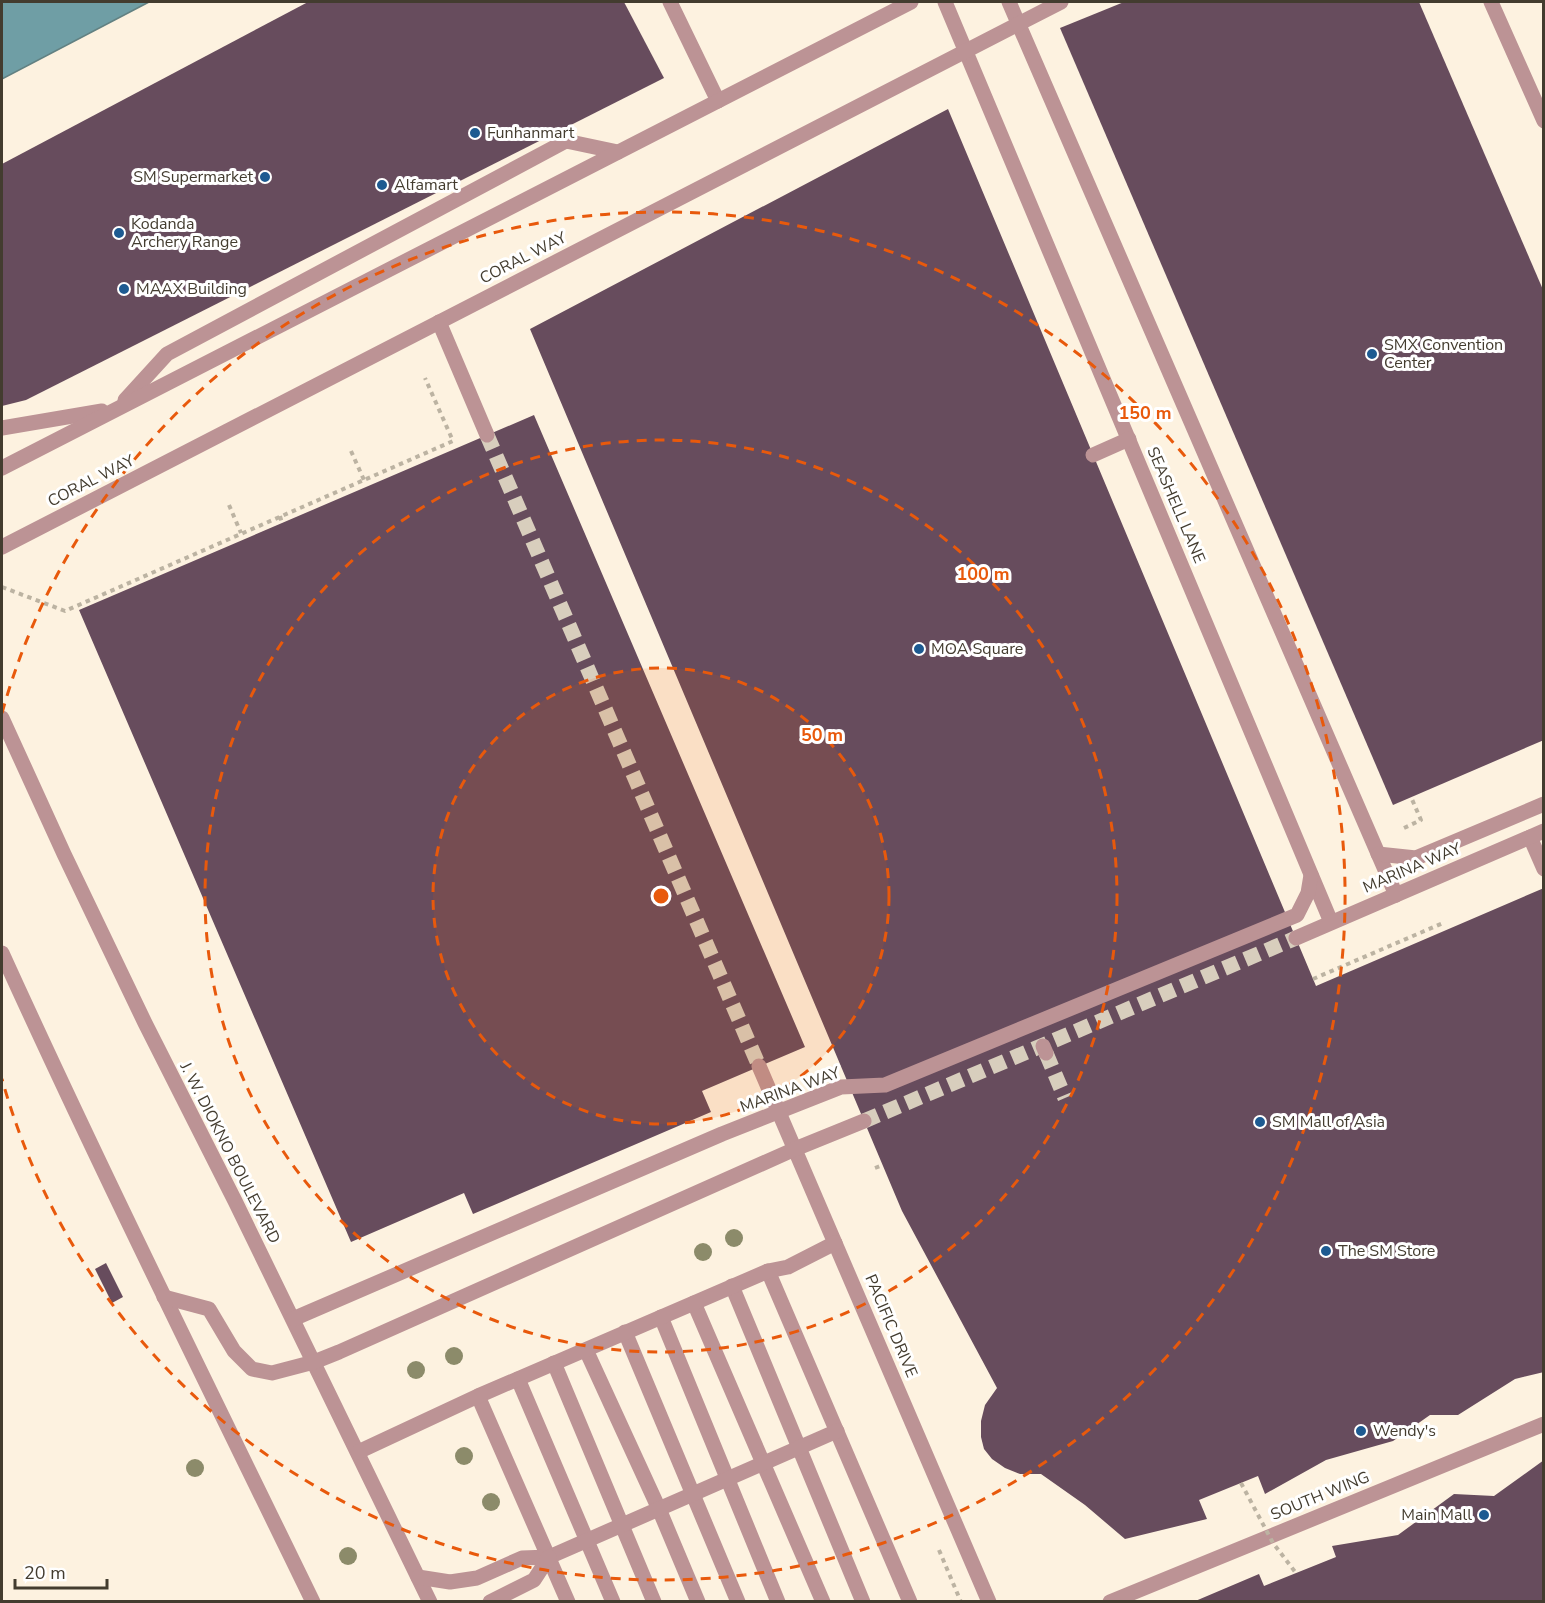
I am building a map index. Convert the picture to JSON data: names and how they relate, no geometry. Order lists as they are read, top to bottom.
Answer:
{
  "streets": {
    "street": [
      "CORAL WAY",
      "SEASHELL LANE",
      "MARINA WAY",
      "J. W. DIOKNO BOULEVARD",
      "PACIFIC DRIVE",
      "SOUTH WING"
    ]
  },
  "crossings": [
    ["CORAL WAY", "SEASHELL LANE"],
    ["SEASHELL LANE", "MARINA WAY"],
    ["MARINA WAY", "J. W. DIOKNO BOULEVARD"],
    ["MARINA WAY", "PACIFIC DRIVE"]
  ],
  "places": [
    "Funhanmart",
    "SM Supermarket",
    "Alfamart",
    "Kodanda Archery Range",
    "MAAX Building",
    "SMX Convention Center",
    "MOA Square",
    "SM Mall of Asia",
    "The SM Store",
    "Wendy's",
    "Main Mall"
  ],
  "scale_bar": "20 m",
  "rings": ["150 m", "100 m", "50 m"]
}
